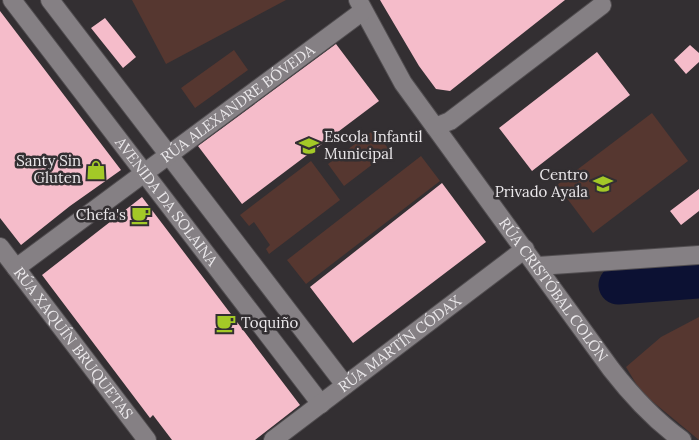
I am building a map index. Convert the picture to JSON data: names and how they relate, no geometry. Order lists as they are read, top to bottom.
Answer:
{
  "streets": {
    "street": [
      "RÚA ALEXANDRE BÓVEDA",
      "AVENIDA DA SOLAINA",
      "RÚA CRISTÓBAL COLÓN",
      "RÚA XAQUÍN BRUQUETAS",
      "RÚA MARTÍN CÓDAX"
    ]
  },
  "crossings": [
    ["RÚA ALEXANDRE BÓVEDA", "AVENIDA DA SOLAINA"],
    ["RÚA ALEXANDRE BÓVEDA", "RÚA CRISTÓBAL COLÓN"],
    ["RÚA ALEXANDRE BÓVEDA", "RÚA XAQUÍN BRUQUETAS"],
    ["AVENIDA DA SOLAINA", "RÚA MARTÍN CÓDAX"],
    ["RÚA CRISTÓBAL COLÓN", "RÚA MARTÍN CÓDAX"]
  ],
  "places": {
    "school or university": ["Escola Infantil Municipal", "Centro Privado Ayala"],
    "shop": ["Santy Sin Gluten"],
    "cafe": ["Chefa's", "Toquiño"]
  }
}
